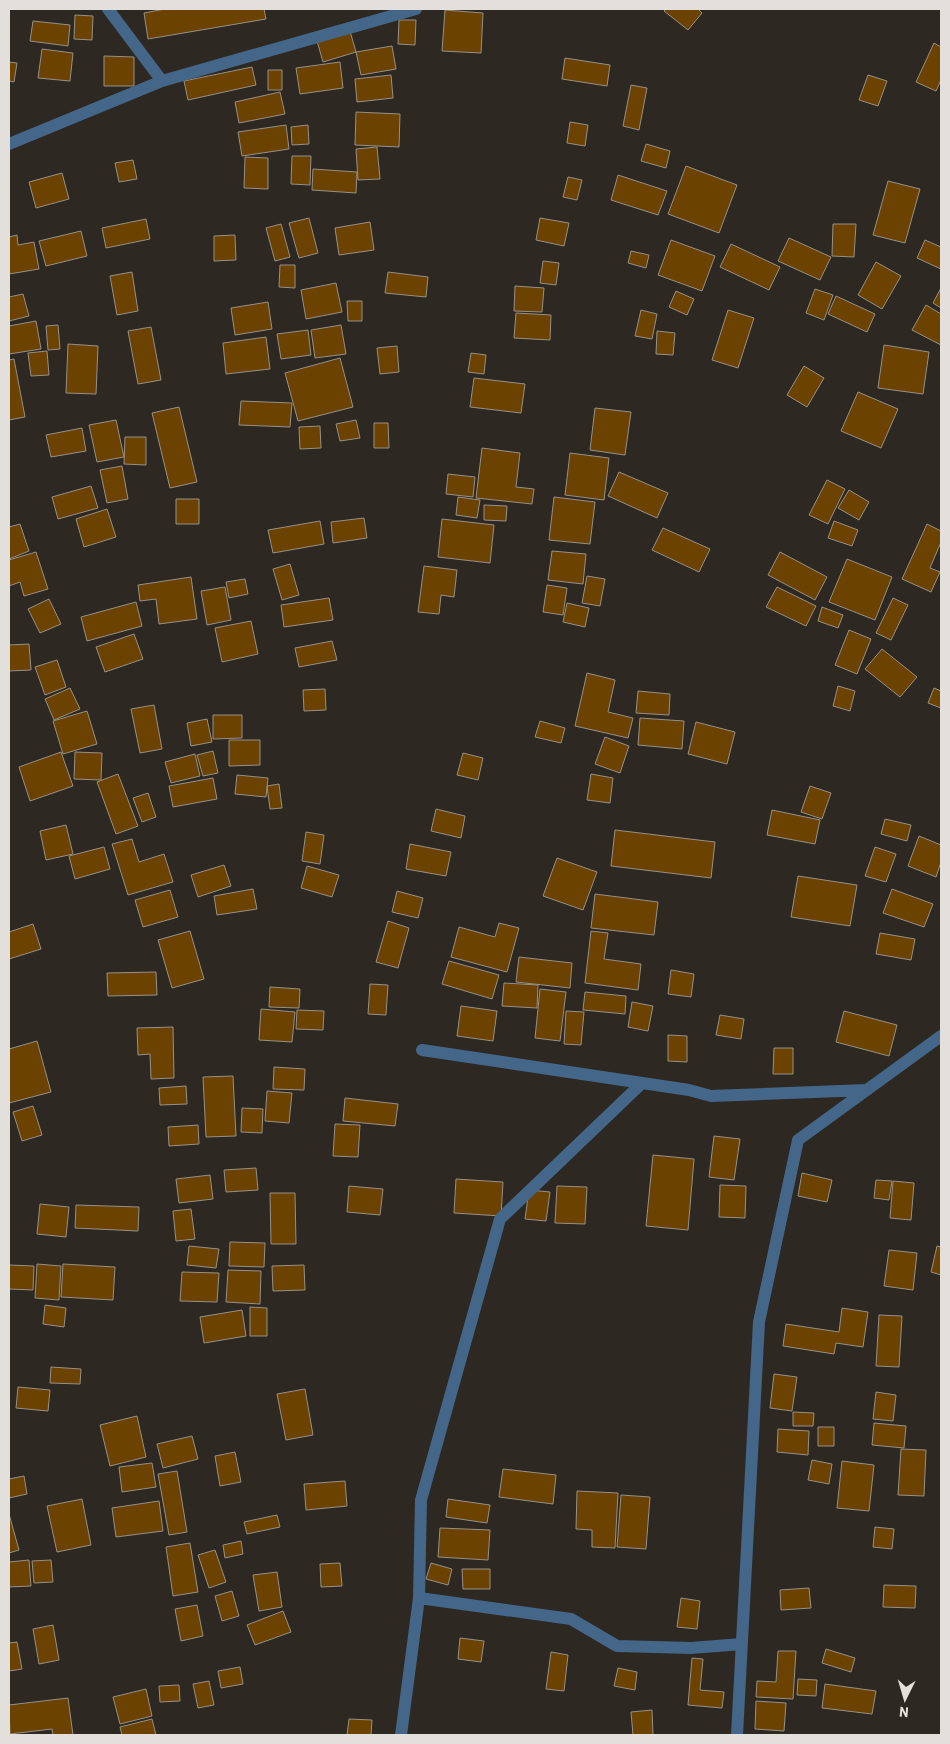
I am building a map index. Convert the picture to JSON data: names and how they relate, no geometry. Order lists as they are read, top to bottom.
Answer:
{
  "north": "bottom"
}
